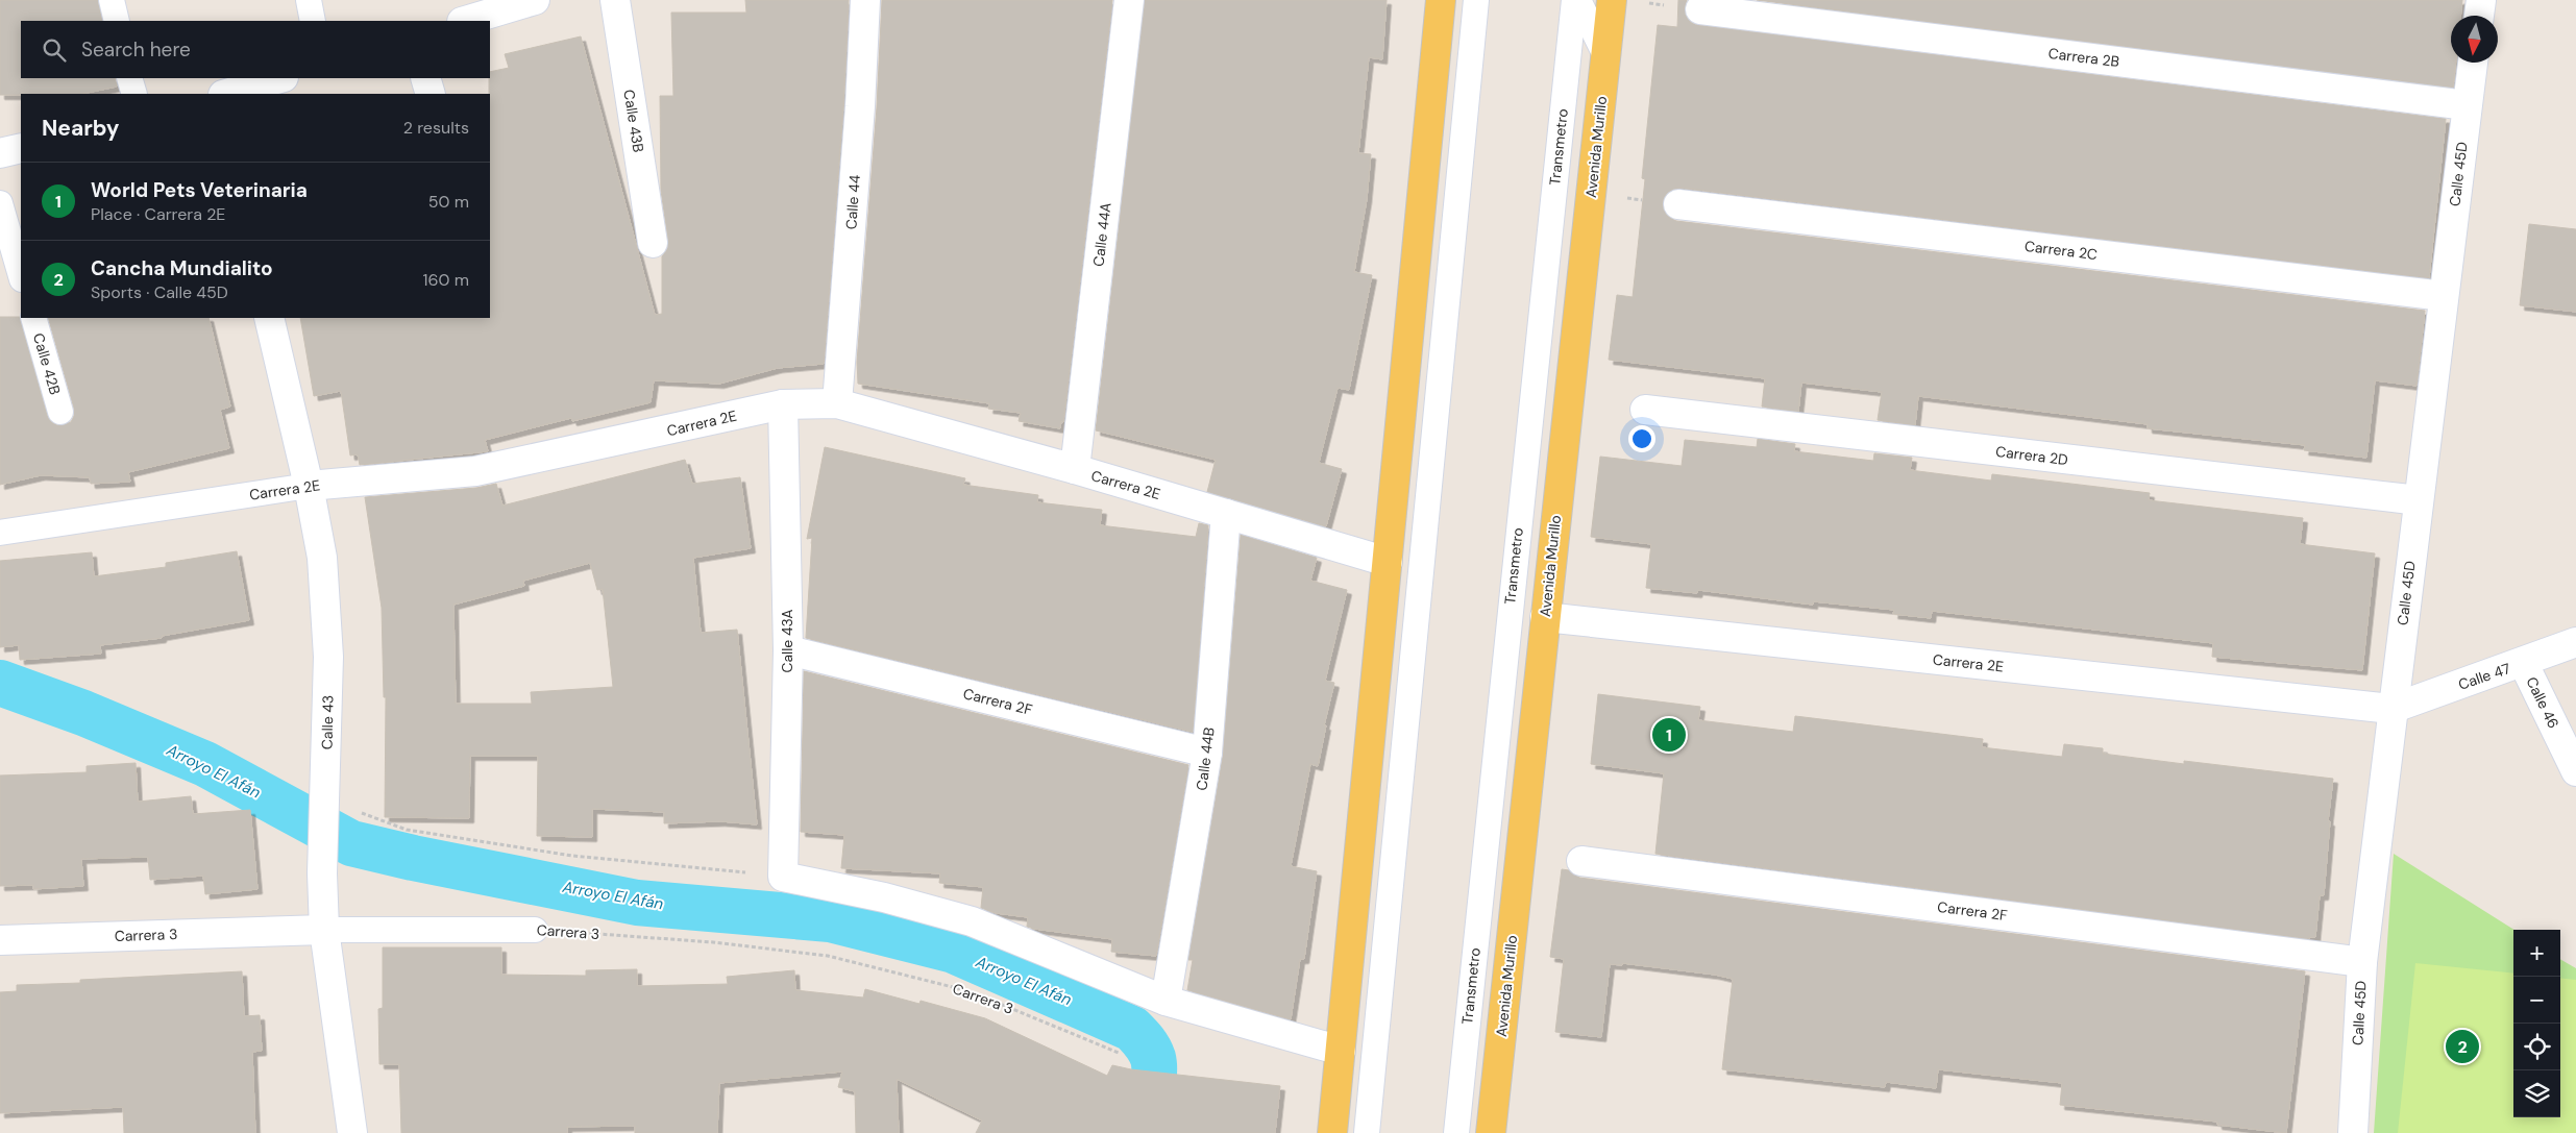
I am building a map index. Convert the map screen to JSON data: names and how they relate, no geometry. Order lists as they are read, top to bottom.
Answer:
{
  "streets": {
    "main road": ["Avenida Murillo"],
    "street": [
      "Carrera 2B",
      "Calle 43B",
      "Calle 45D",
      "Calle 44",
      "Calle 44A",
      "Carrera 2C",
      "Carrera 2E",
      "Carrera 2D",
      "Calle 43A",
      "Calle 47",
      "Carrera 2F",
      "Calle 46",
      "Calle 43",
      "Calle 44B",
      "Carrera 3"
    ],
    "lane": ["Transmetro", "Calle 42B"]
  },
  "crossings": [
    ["Carrera 2B", "Calle 45D"],
    ["Avenida Murillo", "Carrera 2E"],
    ["Calle 45D", "Carrera 2C"],
    ["Calle 45D", "Carrera 2E"],
    ["Calle 45D", "Carrera 2D"],
    ["Calle 45D", "Calle 47"],
    ["Calle 45D", "Carrera 2F"],
    ["Calle 44", "Carrera 2E"],
    ["Calle 44A", "Carrera 2E"],
    ["Carrera 2E", "Calle 43A"],
    ["Carrera 2E", "Calle 47"],
    ["Carrera 2E", "Calle 43"],
    ["Carrera 2E", "Calle 44B"],
    ["Calle 43A", "Carrera 2F"],
    ["Calle 47", "Calle 46"],
    ["Carrera 2F", "Calle 44B"],
    ["Calle 43", "Carrera 3"]
  ],
  "water": ["Arroyo El Afán"],
  "north": "bottom",
  "page": {
    "search": "Search here",
    "heading": ["Nearby", "2 results"],
    "list": [
      {
        "mark": "1",
        "name": "World Pets Veterinaria",
        "note": "Place · Carrera 2E",
        "value": "50 m"
      },
      {
        "mark": "2",
        "name": "Cancha Mundialito",
        "note": "Sports · Calle 45D",
        "value": "160 m"
      }
    ],
    "pins": ["1", "2"],
    "map_buttons": ["+", "−"]
  }
}
